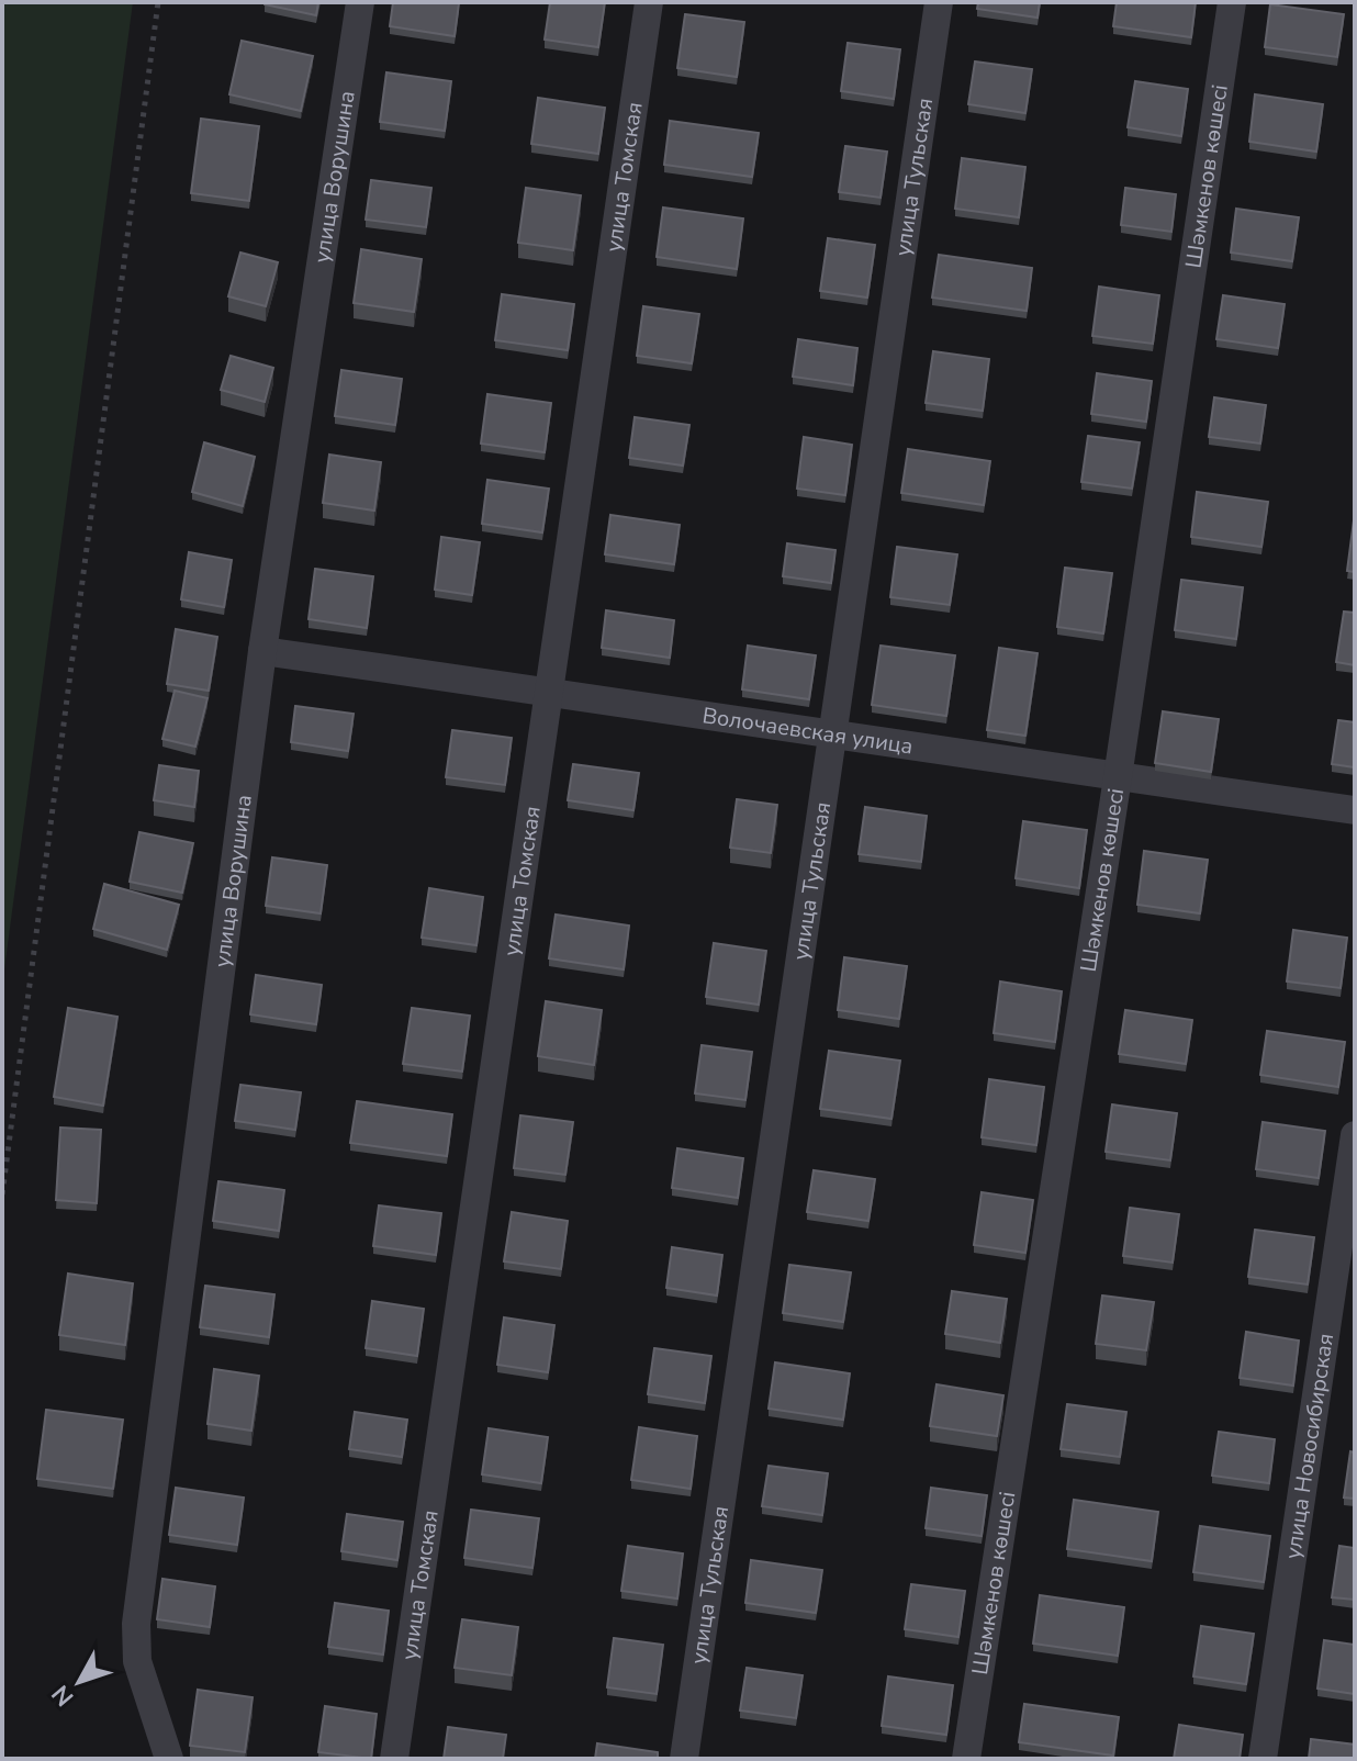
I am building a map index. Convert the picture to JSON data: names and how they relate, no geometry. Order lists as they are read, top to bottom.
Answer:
{
  "streets": {
    "street": [
      "улица Томская",
      "улица Тульская",
      "Шәмкенов көшесі",
      "улица Ворушина",
      "Волочаевская улица",
      "улица Новосибирская"
    ]
  },
  "crossings": [
    ["улица Томская", "Волочаевская улица"],
    ["улица Тульская", "Волочаевская улица"],
    ["Шәмкенов көшесі", "Волочаевская улица"],
    ["улица Ворушина", "Волочаевская улица"]
  ],
  "north": "bottom left"
}
